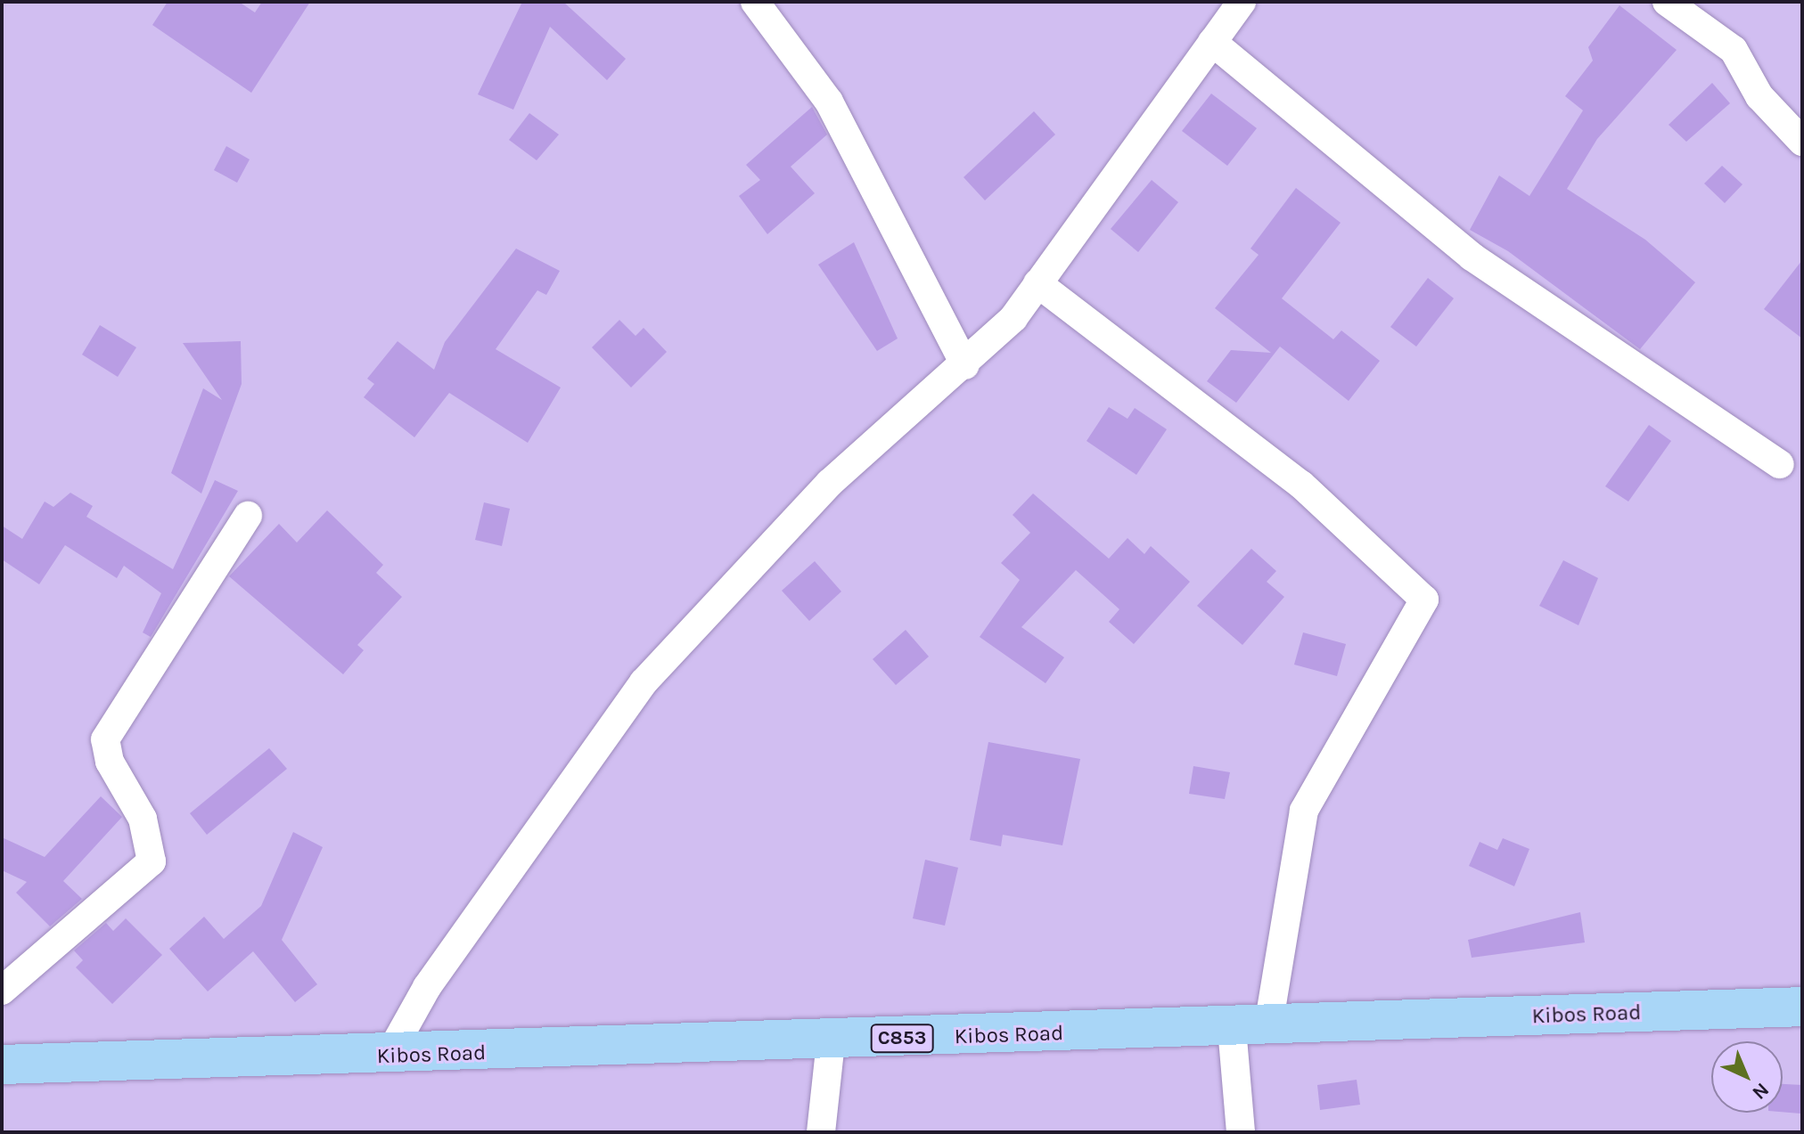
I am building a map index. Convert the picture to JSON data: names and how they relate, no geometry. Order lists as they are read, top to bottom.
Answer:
{
  "streets": {
    "main road": ["Kibos Road", "C853"]
  },
  "north": "bottom right"
}
